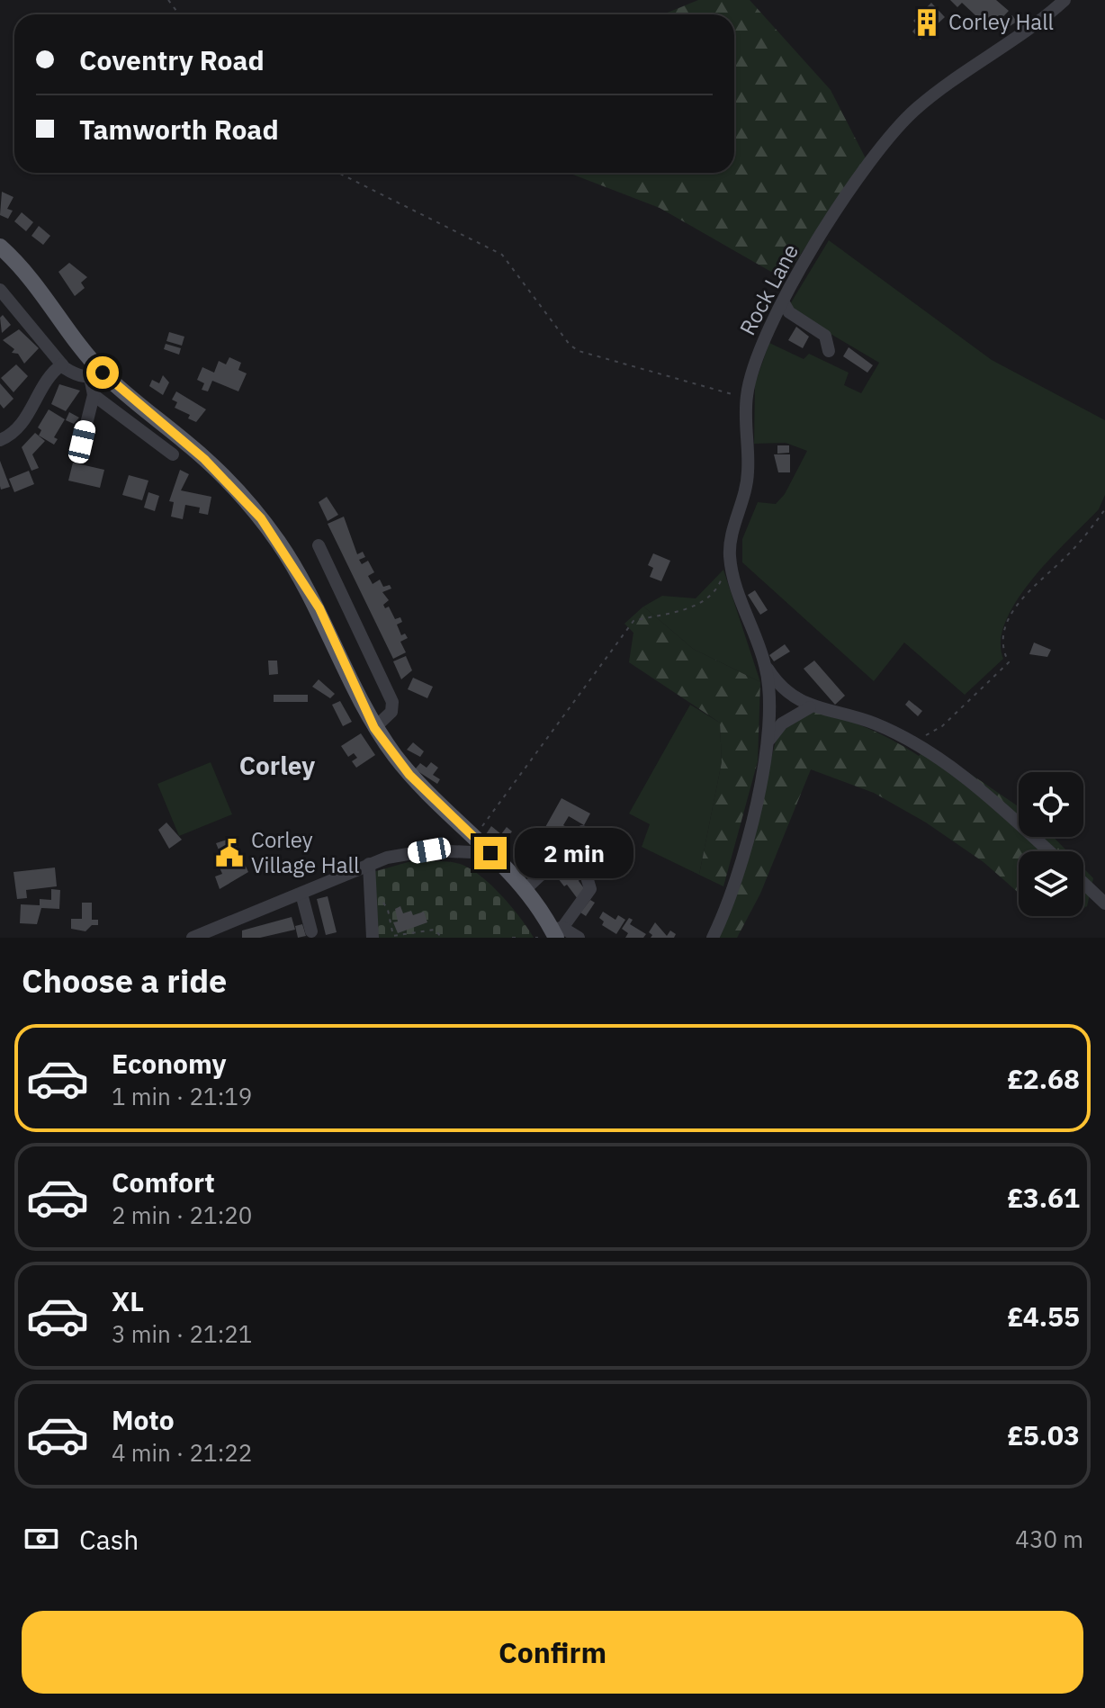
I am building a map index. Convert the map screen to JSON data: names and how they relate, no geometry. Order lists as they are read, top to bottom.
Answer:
{
  "streets": {
    "street": ["Rock Lane"]
  },
  "districts": ["Corley"],
  "places": {
    "building": ["Corley Hall"],
    "public building": ["Corley Village Hall"]
  },
  "page": {
    "banner": ["Coventry Road", "Tamworth Road"],
    "bubble": "2 min",
    "heading": "Choose a ride",
    "list": [
      {
        "name": "Economy",
        "note": "1 min · 21:19",
        "value": "£2.68"
      },
      {
        "name": "Comfort",
        "note": "2 min · 21:20",
        "value": "£3.61"
      },
      {
        "name": "XL",
        "note": "3 min · 21:21",
        "value": "£4.55"
      },
      {
        "name": "Moto",
        "note": "4 min · 21:22",
        "value": "£5.03"
      }
    ],
    "pay": ["Cash", "430 m"],
    "buttons": "Confirm"
  }
}
